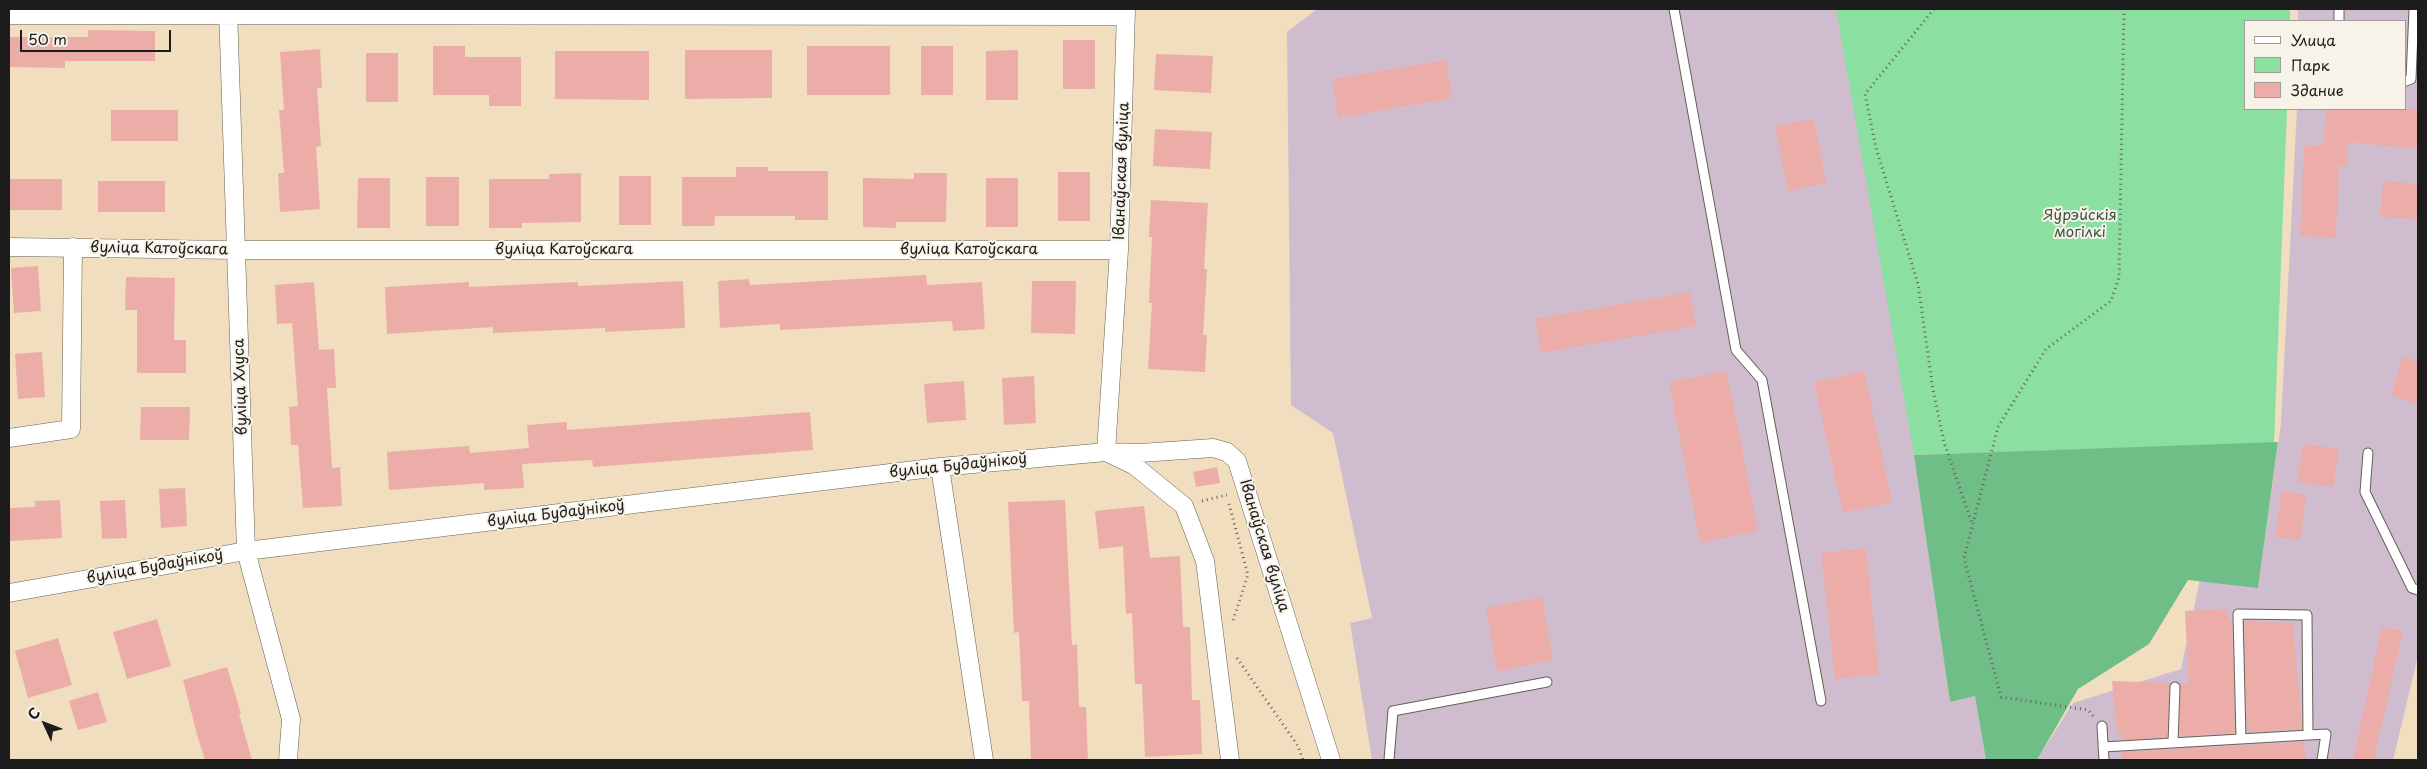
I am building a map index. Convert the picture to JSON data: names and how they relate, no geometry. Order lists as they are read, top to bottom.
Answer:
{
  "streets": {
    "street": [
      "Іванаўская вуліца",
      "вуліца Катоўскага",
      "вуліца Хлуса",
      "вуліца Будаўнікоў"
    ]
  },
  "crossings": [
    ["Іванаўская вуліца", "вуліца Катоўскага"],
    ["Іванаўская вуліца", "вуліца Будаўнікоў"],
    ["вуліца Катоўскага", "вуліца Хлуса"],
    ["вуліца Хлуса", "вуліца Будаўнікоў"]
  ],
  "parks": ["Яўрэйскія могілкі"],
  "legend": ["Улица", "Парк", "Здание"],
  "scale_bar": "50 m",
  "north": "top left"
}
